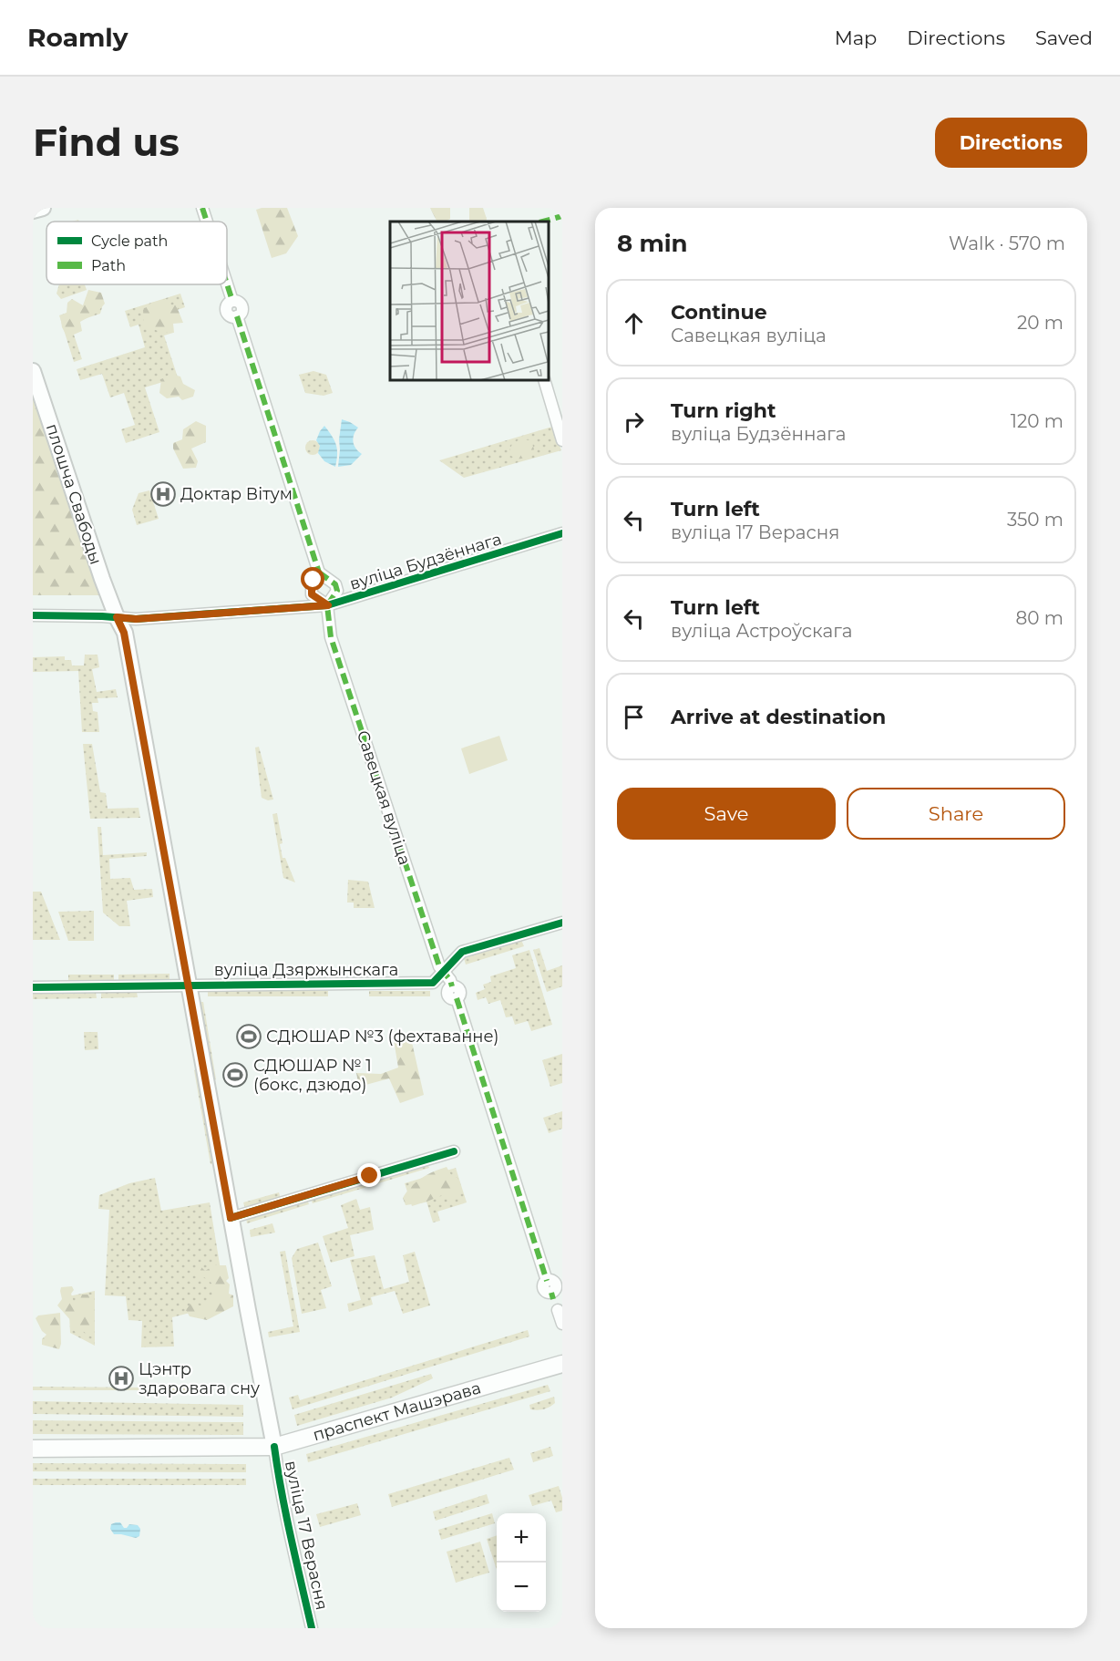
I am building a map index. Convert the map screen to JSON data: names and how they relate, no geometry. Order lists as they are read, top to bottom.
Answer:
{
  "streets": {
    "main road": ["плошча Свабоды", "праспект Машэрава", "вуліца 17 Верасня"],
    "street": ["вуліца Будзённага", "Савецкая вуліца", "вуліца Дзяржынскага"]
  },
  "crossings": [
    ["плошча Свабоды", "вуліца Будзённага"],
    ["плошча Свабоды", "вуліца 17 Верасня"],
    ["вуліца Будзённага", "Савецкая вуліца"],
    ["вуліца Будзённага", "вуліца 17 Верасня"],
    ["Савецкая вуліца", "вуліца Дзяржынскага"],
    ["вуліца Дзяржынскага", "вуліца 17 Верасня"],
    ["праспект Машэрава", "вуліца 17 Верасня"]
  ],
  "places": {
    "hospital": ["Доктар Вітум", "Цэнтр здаровага сну"],
    "sports": ["СДЮШАР №3 (фехтаванне)", "СДЮШАР № 1 (бокс, дзюдо)"]
  },
  "legend": ["Cycle path", "Path"],
  "page": {
    "header": "Roamly",
    "nav": ["Map", "Directions", "Saved"],
    "buttons": [
      "Directions",
      ["Save", "Share"]
    ],
    "title": "Find us",
    "heading": ["8 min", "Walk · 570 m"],
    "list": [
      ["Continue", "Савецкая вуліца", "20 m"],
      ["Turn right", "вуліца Будзённага", "120 m"],
      ["Turn left", "вуліца 17 Верасня", "350 m"],
      ["Turn left", "вуліца Астроўскага", "80 m"],
      "Arrive at destination"
    ],
    "map_buttons": ["+", "−"]
  }
}
